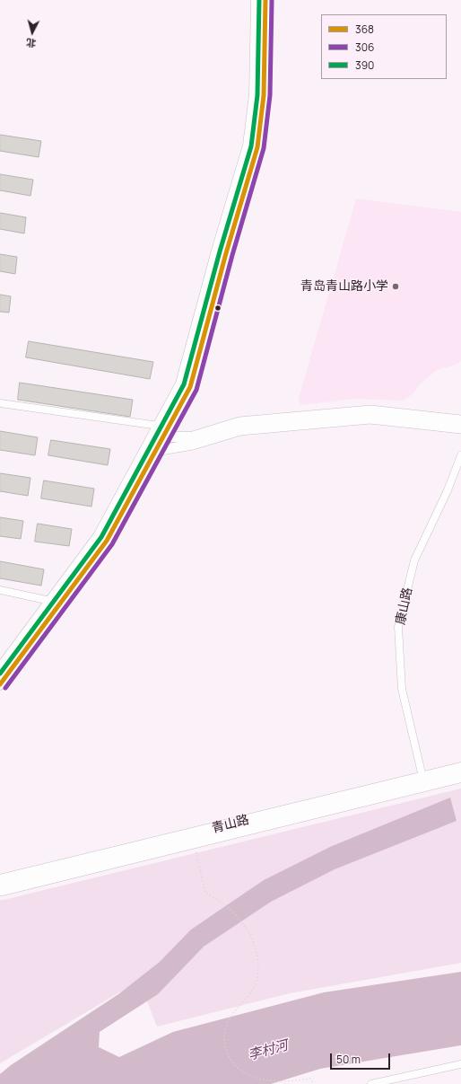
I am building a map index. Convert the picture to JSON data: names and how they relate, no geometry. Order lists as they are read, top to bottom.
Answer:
{
  "streets": {
    "main road": ["青山路"],
    "street": ["康山路"]
  },
  "crossings": [
    ["康山路", "青山路"]
  ],
  "water": ["李村河"],
  "places": ["青岛青山路小学"],
  "lines": ["transit line 368", "transit line 306", "transit line 390"],
  "legend": ["368", "306", "390"],
  "scale_bar": "50 m",
  "north": "bottom"
}
